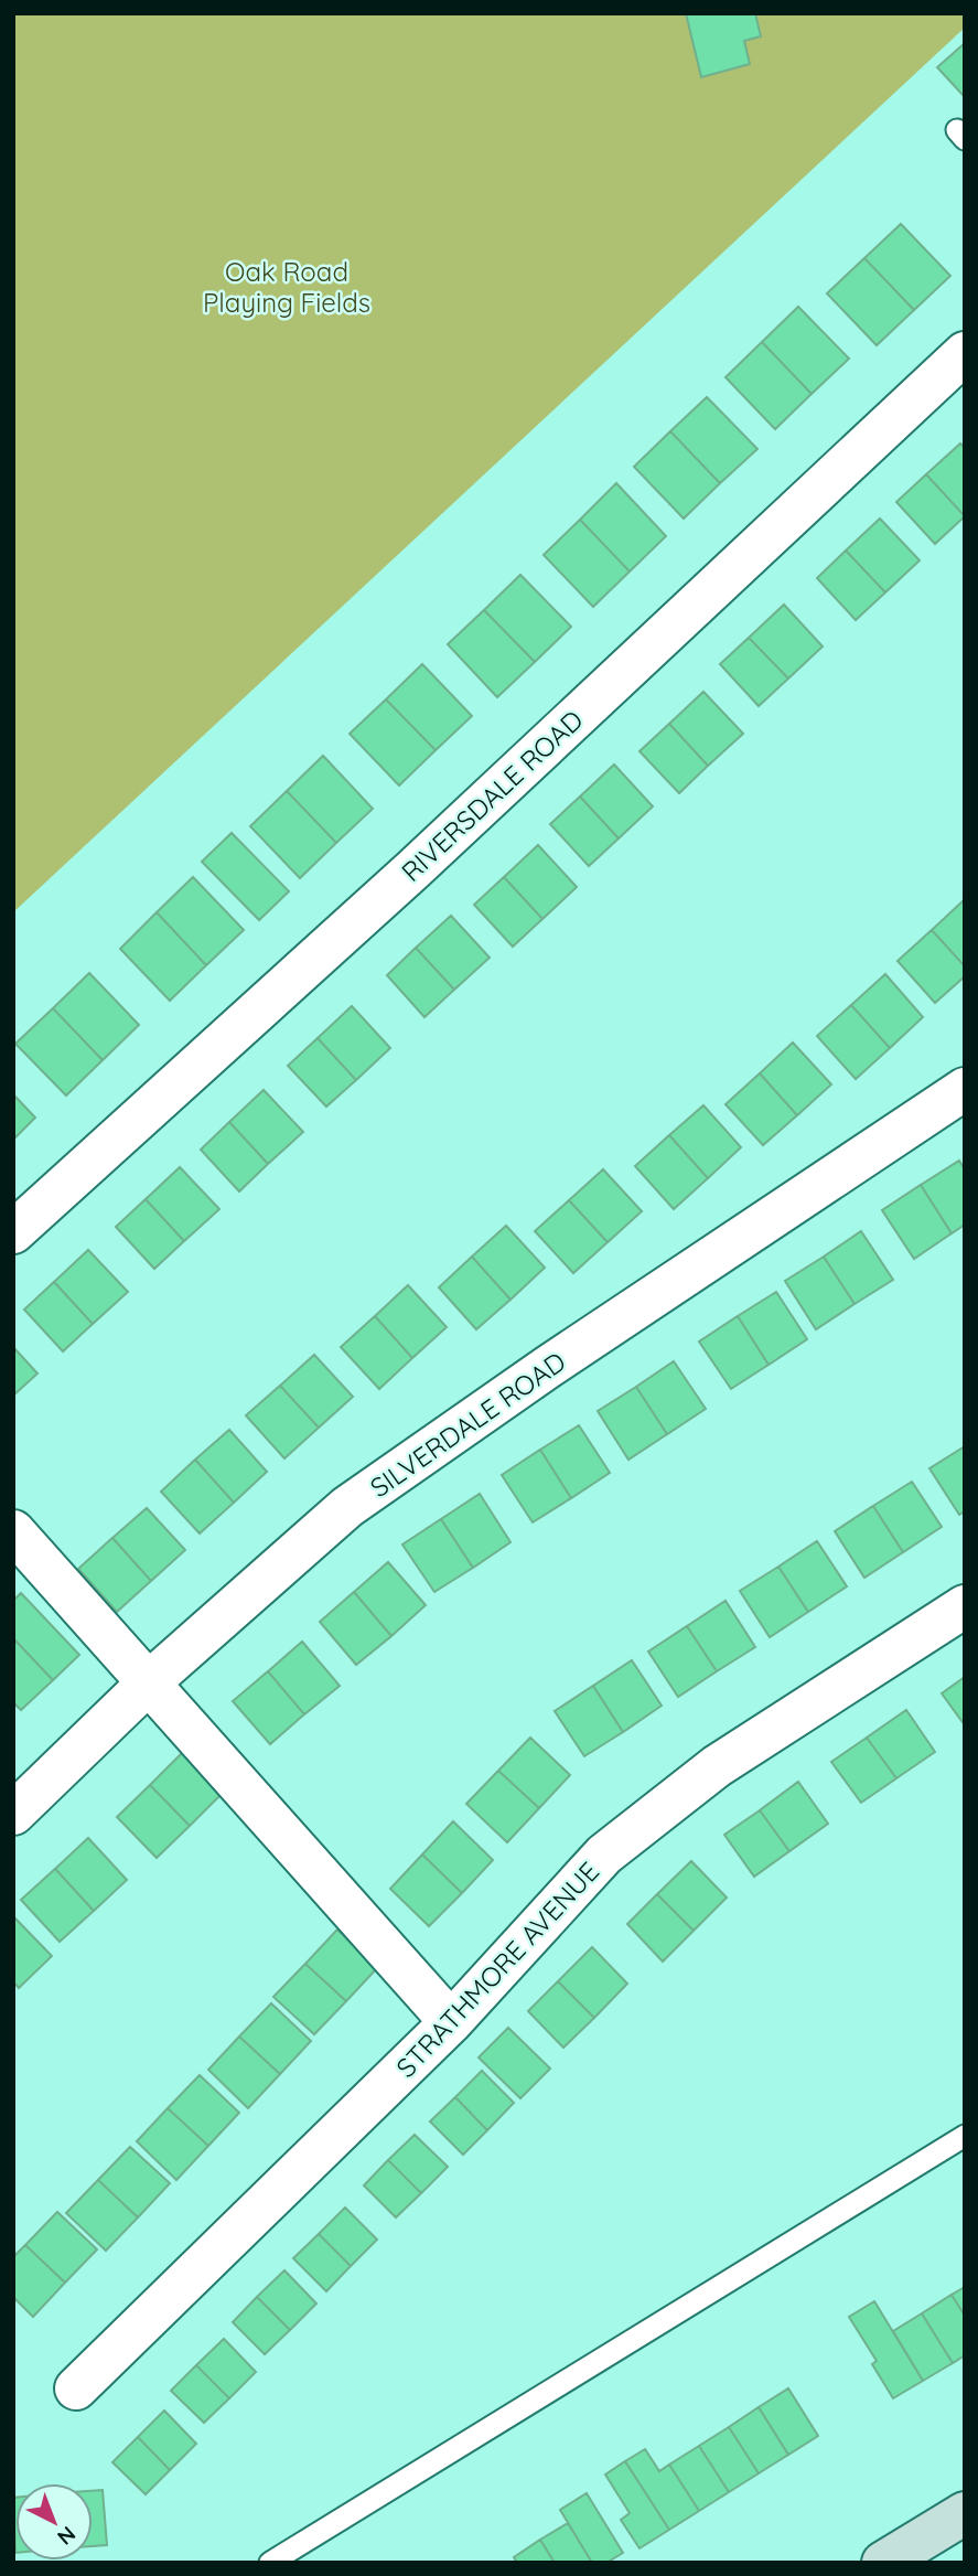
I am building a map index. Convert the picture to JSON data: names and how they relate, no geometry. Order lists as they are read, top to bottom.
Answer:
{
  "streets": {
    "street": ["RIVERSDALE ROAD", "SILVERDALE ROAD", "STRATHMORE AVENUE"]
  },
  "parks": ["Oak Road Playing Fields"],
  "north": "bottom right"
}
